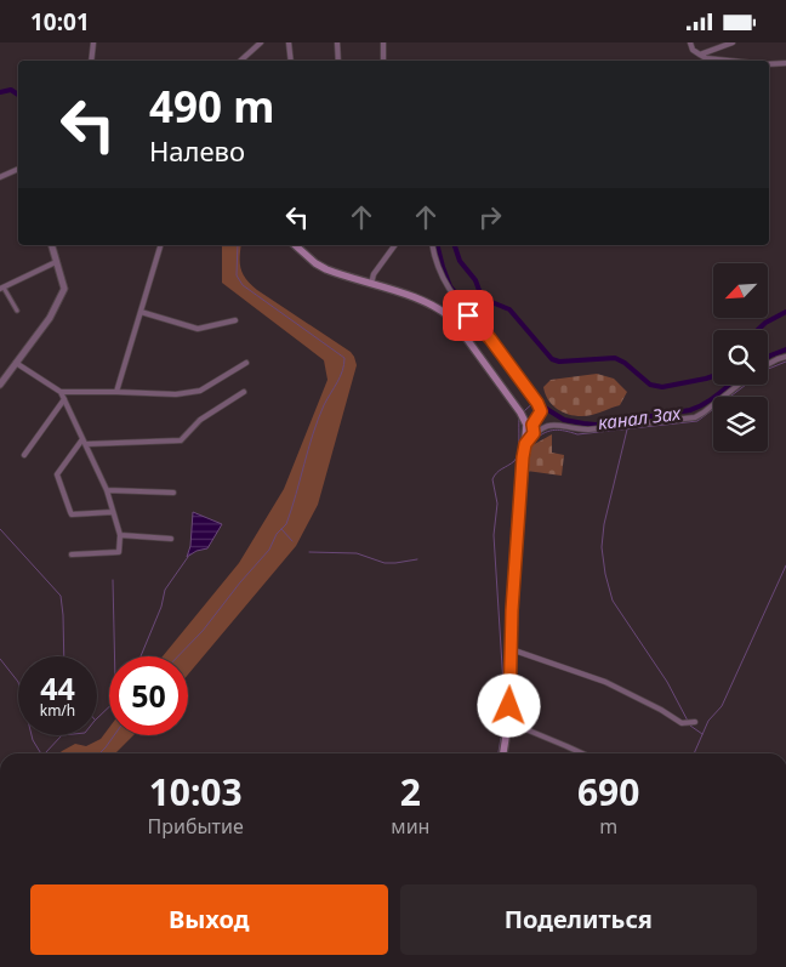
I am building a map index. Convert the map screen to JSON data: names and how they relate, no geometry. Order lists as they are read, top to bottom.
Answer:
{
  "water": ["канал Зах"],
  "north": "bottom left",
  "page": {
    "status": "10:01",
    "turn": ["490 m", "Налево"],
    "speed": "44 km/h",
    "limit": "50",
    "eta": [
      "10:03",
      "Прибытие",
      "2",
      "мин",
      "690",
      "m"
    ],
    "buttons": ["Выход", "Поделиться"]
  }
}
